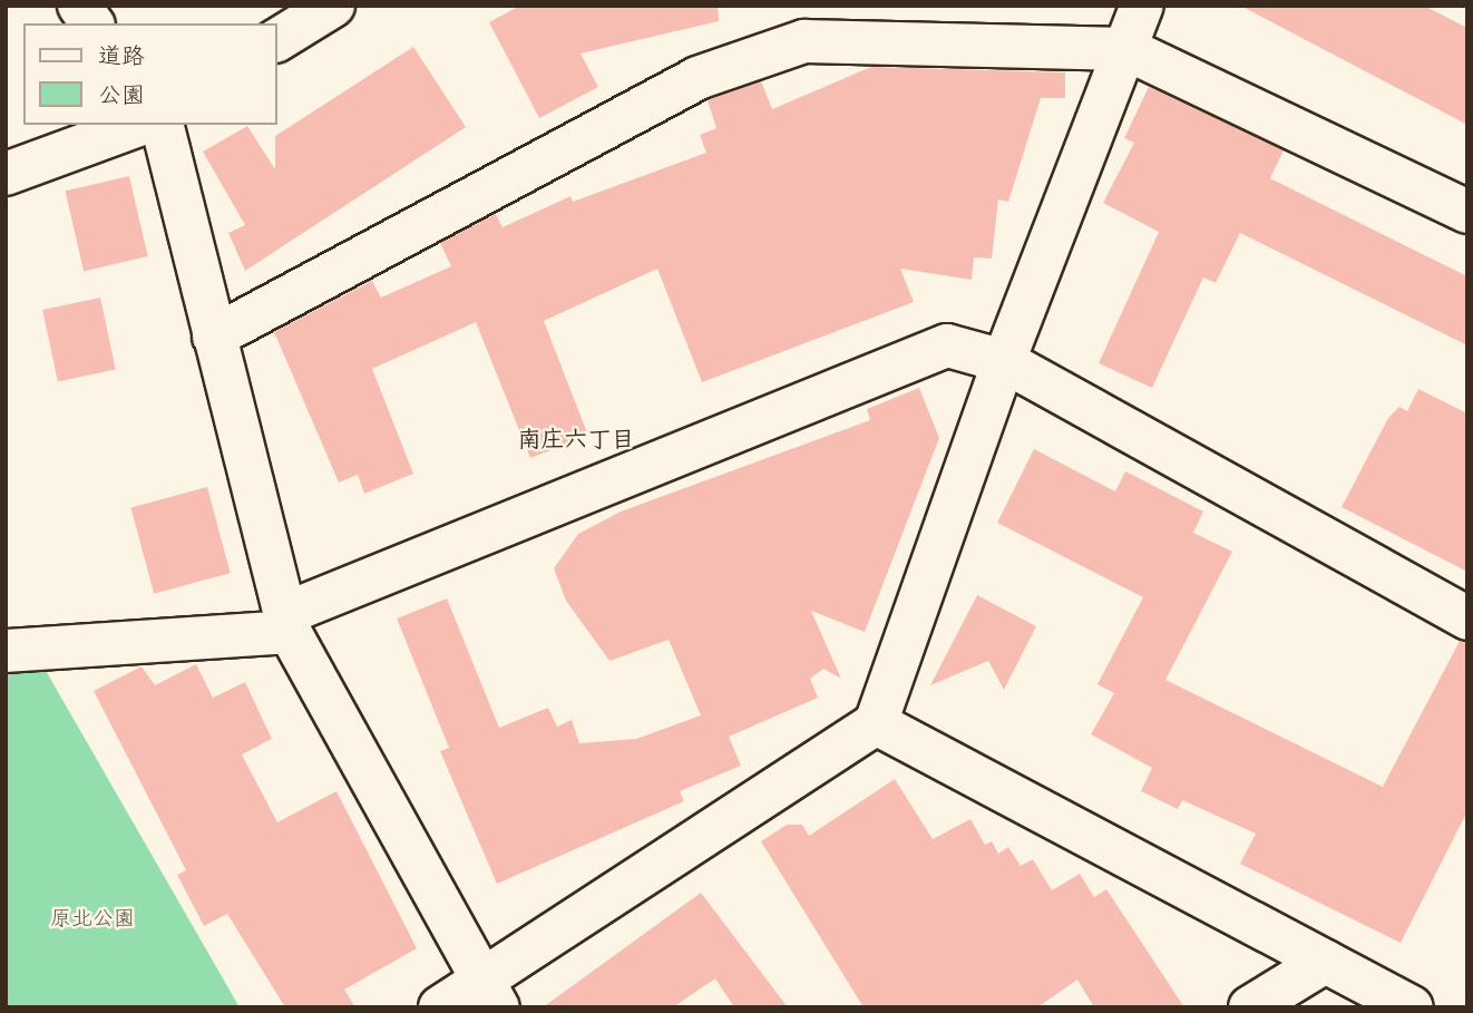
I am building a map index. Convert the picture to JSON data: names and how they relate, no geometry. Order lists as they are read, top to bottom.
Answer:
{
  "districts": ["南庄六丁目"],
  "parks": ["原北公園"],
  "legend": ["道路", "公園"]
}
